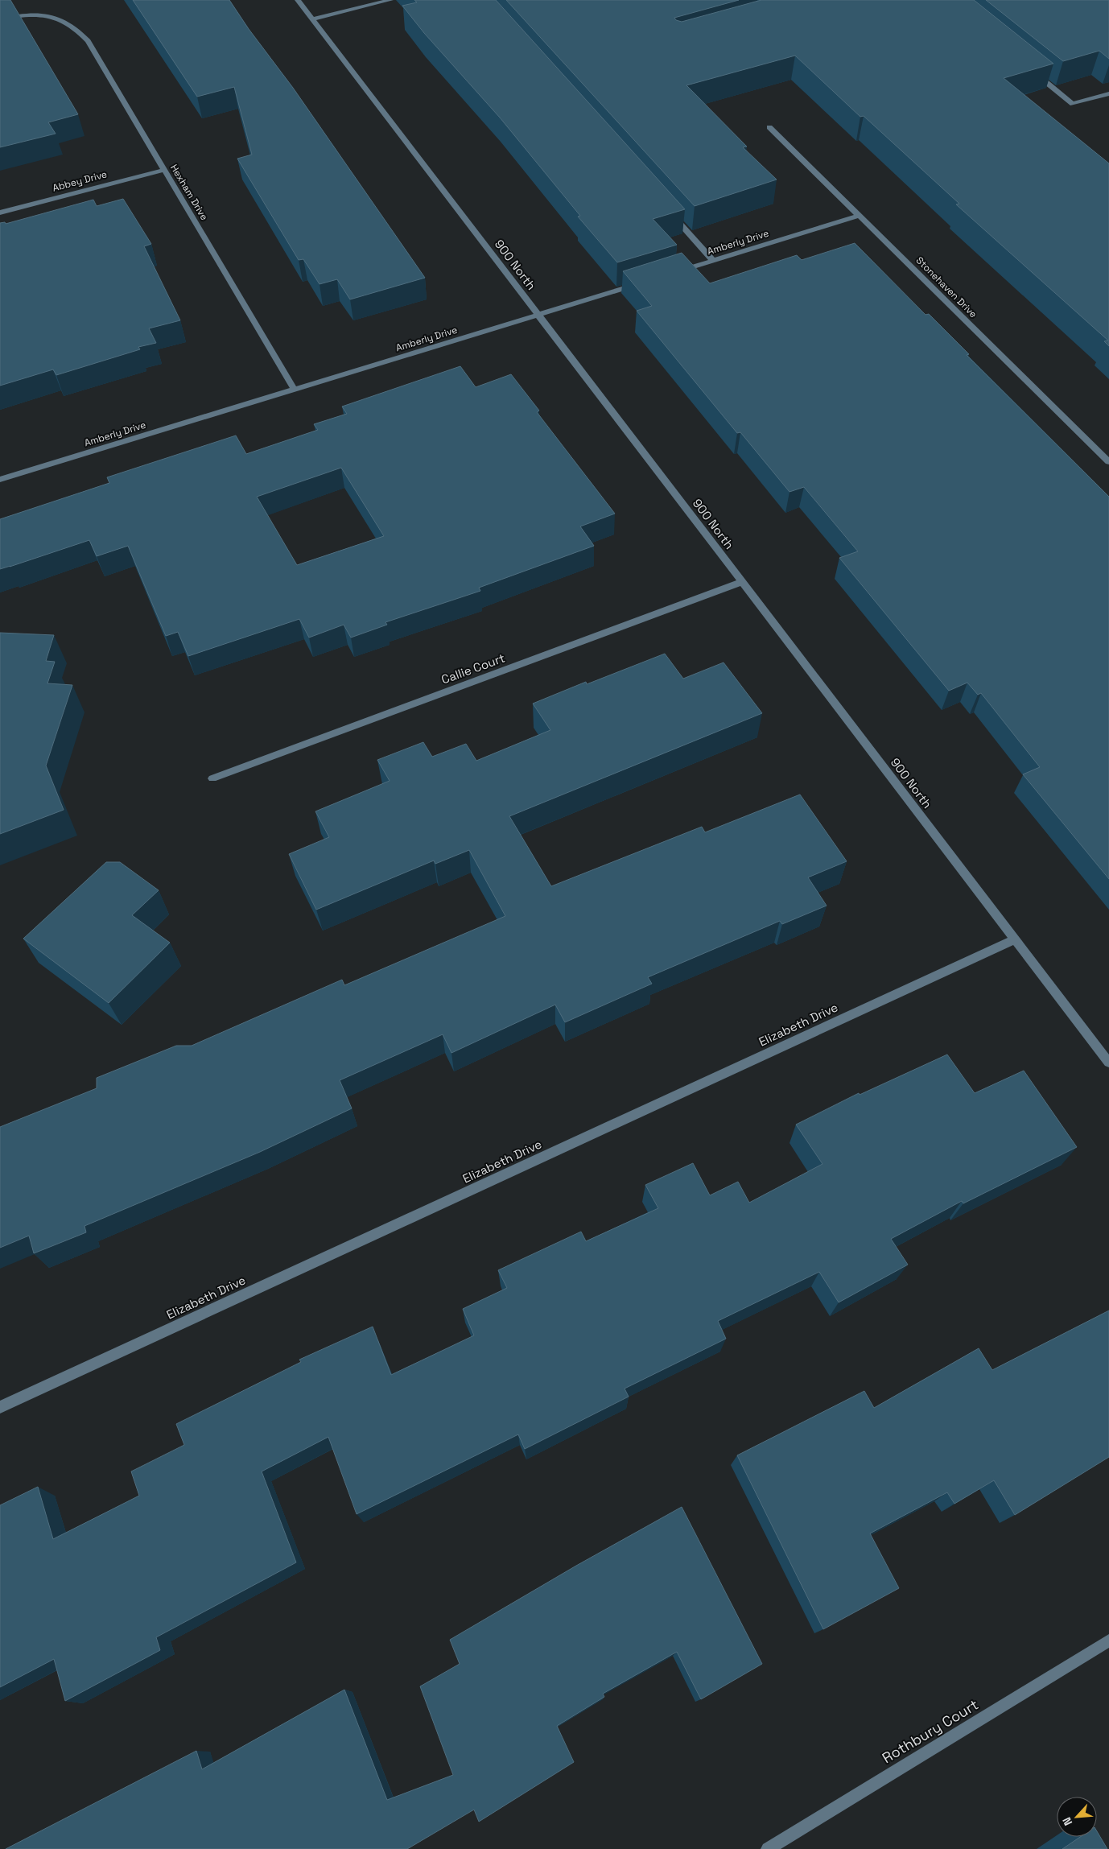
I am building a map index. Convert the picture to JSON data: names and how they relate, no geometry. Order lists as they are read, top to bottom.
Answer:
{
  "streets": {
    "street": [
      "Abbey Drive",
      "Hexham Drive",
      "Amberly Drive",
      "900 North",
      "Stonehaven Drive",
      "Callie Court",
      "Elizabeth Drive",
      "Rothbury Court"
    ]
  },
  "crossings": [
    ["Abbey Drive", "Hexham Drive"],
    ["Hexham Drive", "Amberly Drive"],
    ["Amberly Drive", "900 North"],
    ["Amberly Drive", "Stonehaven Drive"],
    ["900 North", "Callie Court"],
    ["900 North", "Elizabeth Drive"]
  ],
  "north": "bottom left"
}
